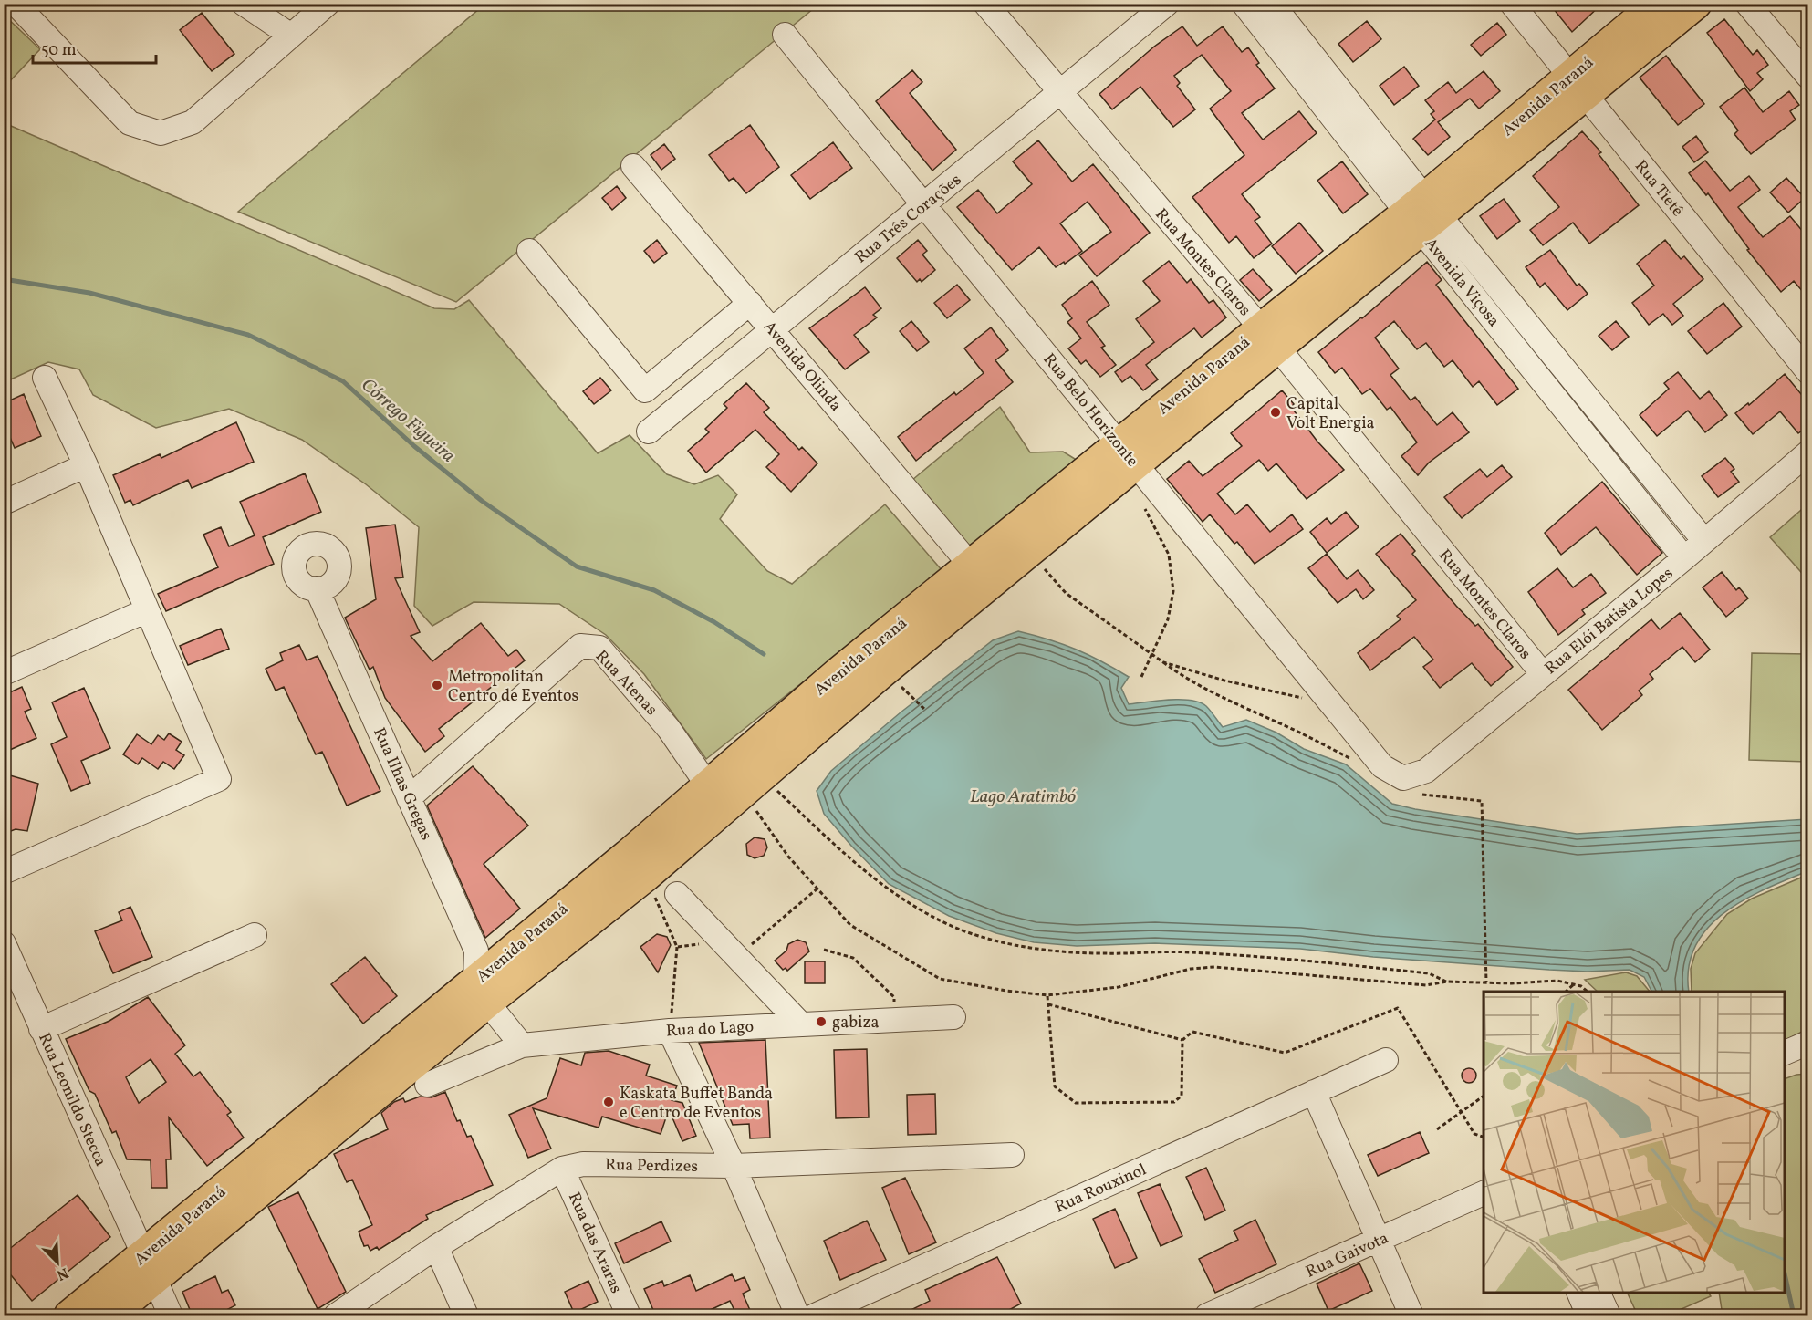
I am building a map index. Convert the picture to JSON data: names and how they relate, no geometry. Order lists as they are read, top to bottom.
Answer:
{
  "streets": {
    "main road": ["Avenida Paraná"],
    "street": [
      "Rua Tietê",
      "Rua Três Corações",
      "Rua Montes Claros",
      "Avenida Viçosa",
      "Avenida Olinda",
      "Rua Belo Horizonte",
      "Rua Elói Batista Lopes",
      "Rua Atenas",
      "Rua Ilhas Gregas",
      "Rua do Lago",
      "Rua Leonildo Stecca",
      "Rua Perdizes",
      "Rua Rouxinol",
      "Rua das Araras",
      "Rua Gaivota"
    ]
  },
  "crossings": [
    ["Avenida Paraná", "Rua Tietê"],
    ["Avenida Paraná", "Rua Montes Claros"],
    ["Avenida Paraná", "Avenida Viçosa"],
    ["Avenida Paraná", "Avenida Olinda"],
    ["Avenida Paraná", "Rua Belo Horizonte"],
    ["Avenida Paraná", "Rua Atenas"],
    ["Avenida Paraná", "Rua Ilhas Gregas"],
    ["Avenida Paraná", "Rua Leonildo Stecca"],
    ["Rua Três Corações", "Rua Montes Claros"],
    ["Rua Três Corações", "Avenida Olinda"],
    ["Rua Três Corações", "Rua Belo Horizonte"],
    ["Rua Montes Claros", "Rua Elói Batista Lopes"],
    ["Avenida Viçosa", "Rua Elói Batista Lopes"],
    ["Rua Belo Horizonte", "Rua Elói Batista Lopes"],
    ["Rua Atenas", "Rua Ilhas Gregas"],
    ["Rua Perdizes", "Rua das Araras"]
  ],
  "water": ["Córrego Figueira", "Lago Aratimbó"],
  "places": [
    "Capital Volt Energia",
    "Metropolitan Centro de Eventos",
    "gabiza",
    "Kaskata Buffet Banda e Centro de Eventos"
  ],
  "scale_bar": "50 m",
  "north": "bottom right"
}
